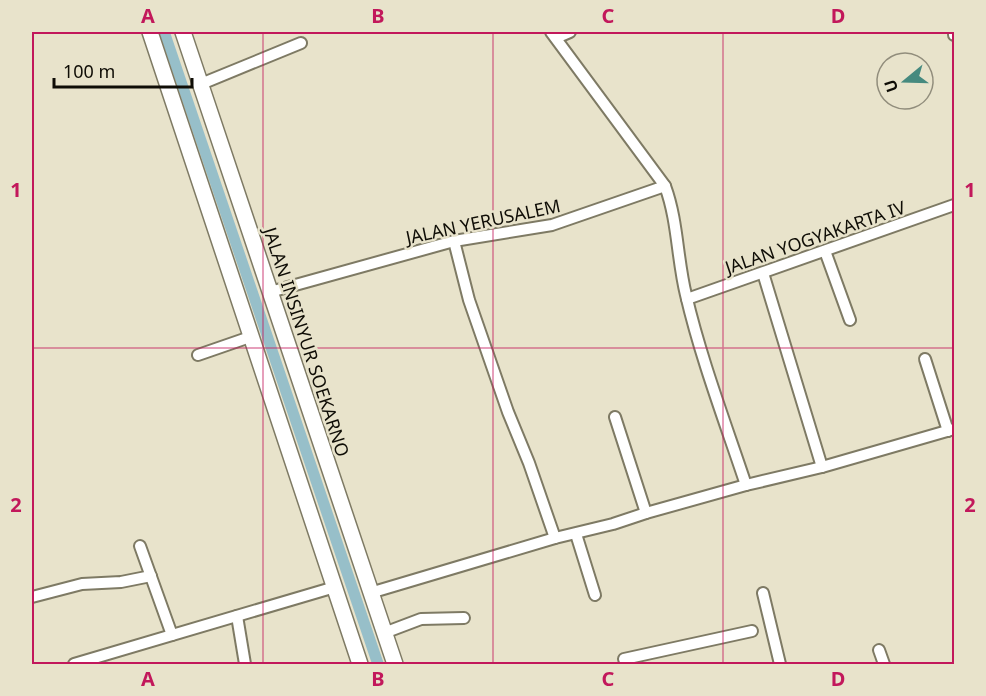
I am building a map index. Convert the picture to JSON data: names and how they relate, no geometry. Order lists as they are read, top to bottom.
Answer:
{
  "streets": {
    "street": ["JALAN YERUSALEM", "JALAN YOGYAKARTA IV", "JALAN INSINYUR SOEKARNO"]
  },
  "crossings": [
    ["JALAN YERUSALEM", "JALAN INSINYUR SOEKARNO"]
  ],
  "scale_bar": "100 m",
  "north": "left",
  "grid": {
    "columns": [
      "A",
      "B",
      "C",
      "D"
    ],
    "rows": ["1", "2"]
  }
}
